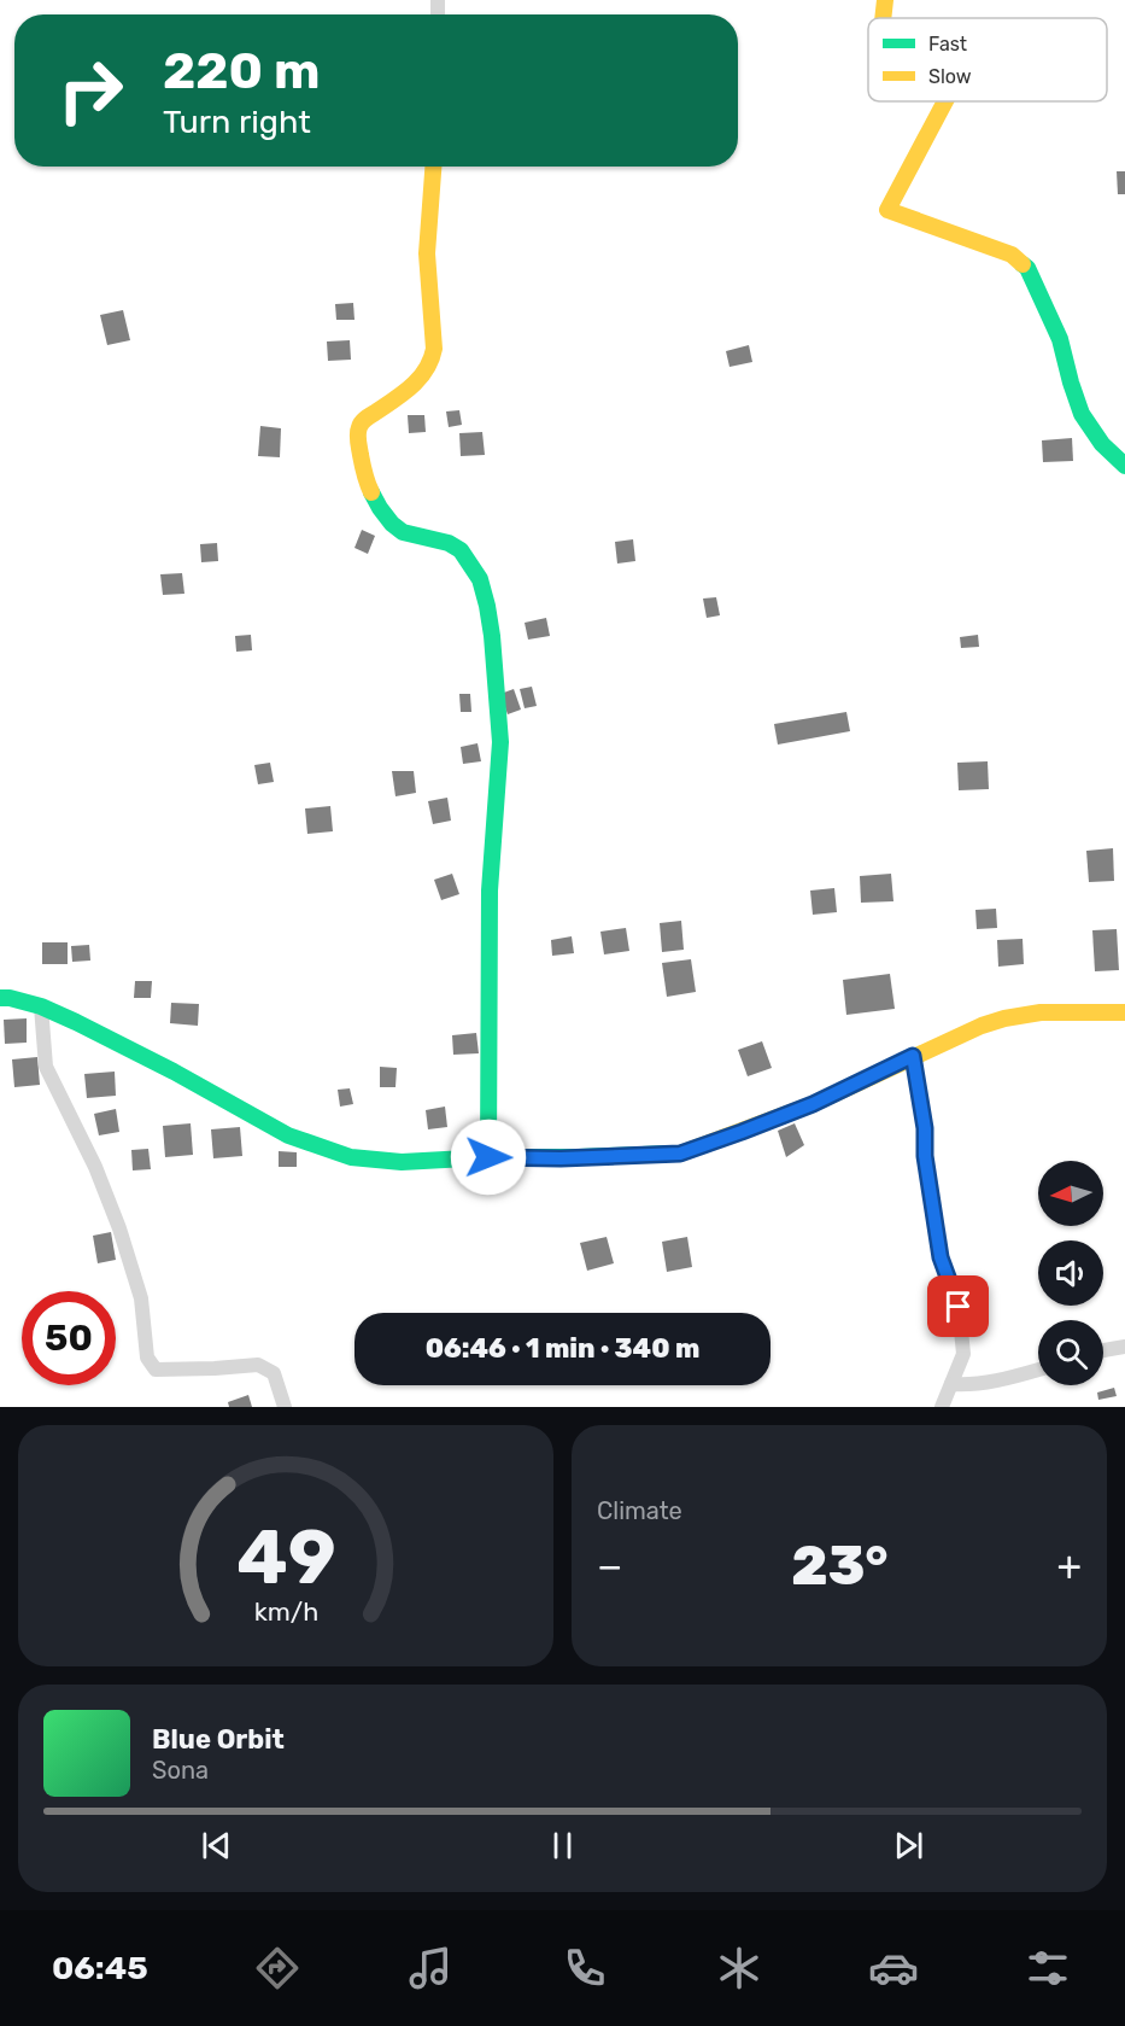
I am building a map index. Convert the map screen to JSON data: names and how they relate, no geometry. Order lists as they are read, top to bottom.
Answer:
{
  "legend": ["Fast", "Slow"],
  "north": "left",
  "page": {
    "turn": ["220 m", "Turn right"],
    "limit": "50",
    "trip": "06:46 · 1 min · 340 m",
    "tile": "Climate",
    "heat": ["−", "23°", "+"],
    "song": ["Blue Orbit", "Sona"],
    "tabs": "06:45",
    "gauge": ["49", "km/h"]
  }
}
